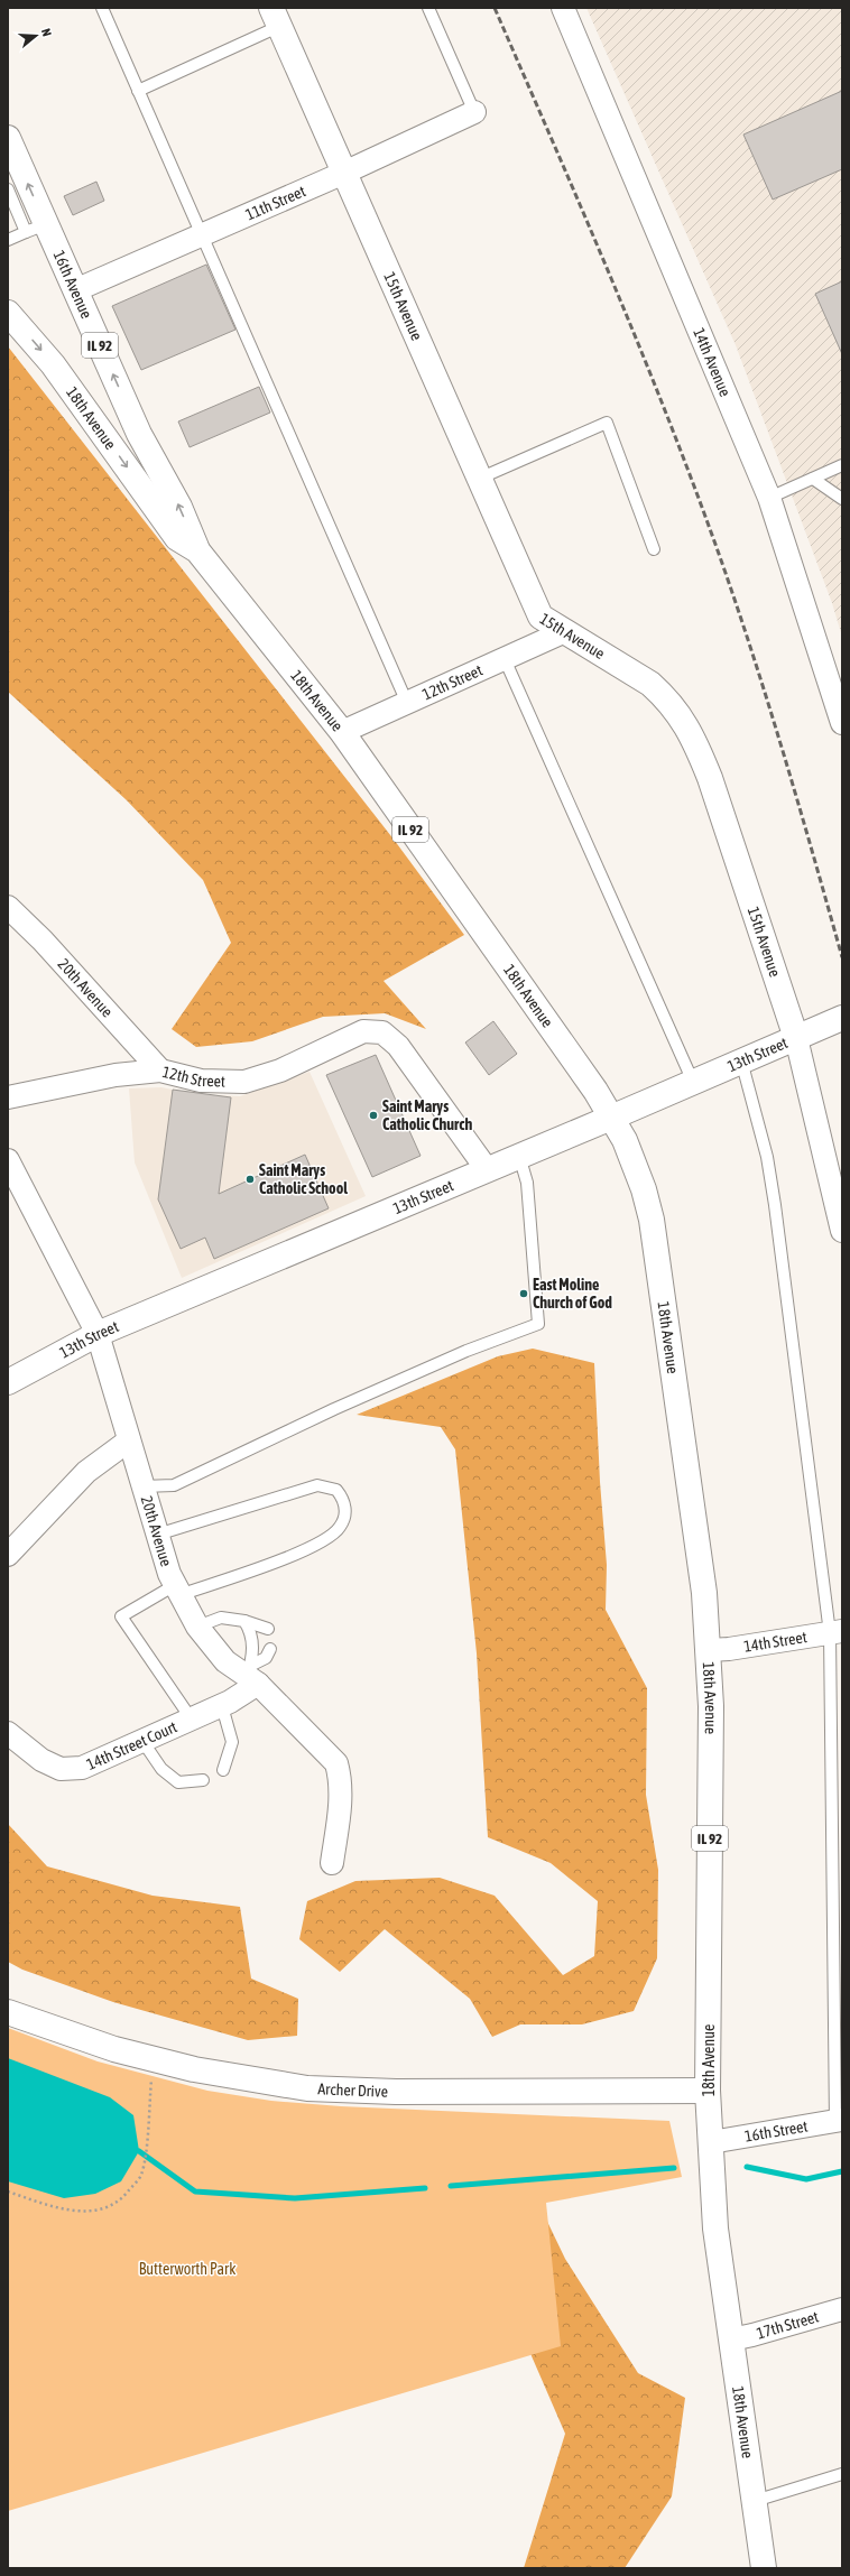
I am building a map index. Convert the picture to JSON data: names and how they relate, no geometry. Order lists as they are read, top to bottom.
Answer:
{
  "streets": {
    "main road": [
      "16th Avenue",
      "15th Avenue",
      "IL 92",
      "18th Avenue",
      "13th Street",
      "Archer Drive"
    ],
    "street": [
      "11th Street",
      "14th Avenue",
      "12th Street",
      "20th Avenue",
      "14th Street",
      "14th Street Court",
      "16th Street",
      "17th Street"
    ]
  },
  "crossings": [
    ["11th Street", "16th Avenue"],
    ["11th Street", "15th Avenue"],
    ["16th Avenue", "18th Avenue"],
    ["15th Avenue", "12th Street"],
    ["15th Avenue", "13th Street"],
    ["18th Avenue", "12th Street"],
    ["18th Avenue", "13th Street"],
    ["18th Avenue", "14th Street"],
    ["18th Avenue", "Archer Drive"],
    ["18th Avenue", "16th Street"],
    ["18th Avenue", "17th Street"],
    ["12th Street", "20th Avenue"],
    ["12th Street", "13th Street"],
    ["20th Avenue", "13th Street"],
    ["20th Avenue", "14th Street Court"]
  ],
  "one_way": ["16th Avenue"],
  "parks": ["Butterworth Park"],
  "places": ["Saint Marys Catholic Church", "Saint Marys Catholic School", "East Moline Church of God"],
  "north": "right"
}
